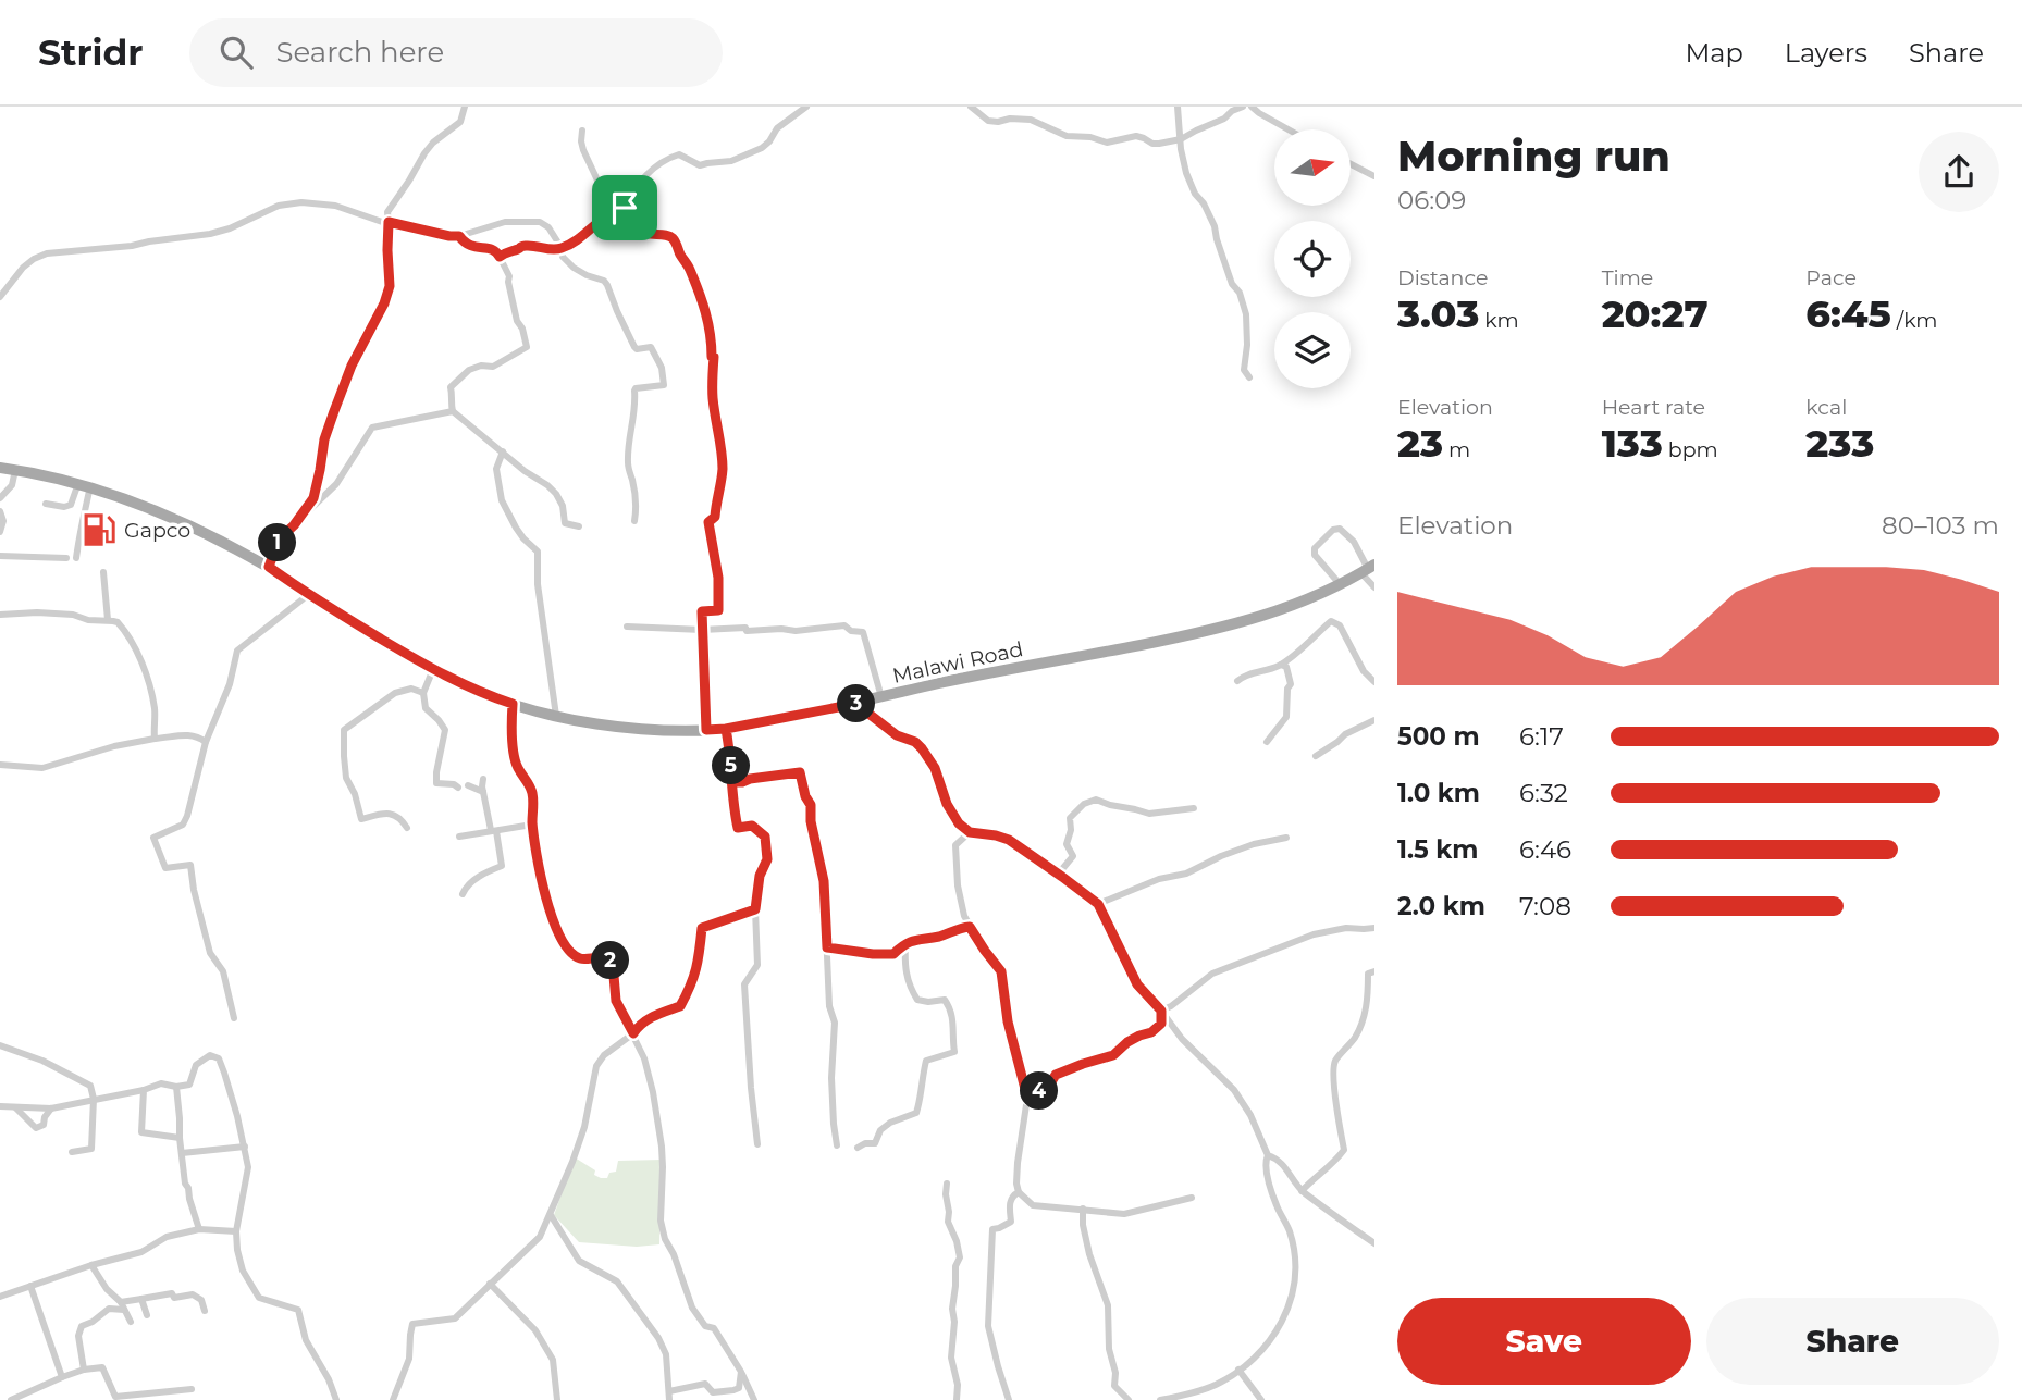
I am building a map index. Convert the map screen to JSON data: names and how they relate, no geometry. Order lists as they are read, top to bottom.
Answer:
{
  "streets": {
    "main road": ["Malawi Road"]
  },
  "places": {
    "fuel station": ["Gapco"]
  },
  "north": "right",
  "page": {
    "header": "Stridr",
    "search": "Search here",
    "nav": ["Map", "Layers", "Share"],
    "heading": ["Morning run", "06:09"],
    "stats": [
      ["Distance", "3.03 km"],
      ["Time", "20:27"],
      ["Pace", "6:45 /km"],
      ["Elevation", "23 m"],
      ["Heart rate", "133 bpm"],
      ["kcal", "233"]
    ],
    "chart": ["Elevation", "80–103 m"],
    "pins": [
      "1",
      "3",
      "5",
      "2",
      "4"
    ],
    "list": [
      {
        "name": "500 m",
        "note": "6:17"
      },
      {
        "name": "1.0 km",
        "note": "6:32"
      },
      {
        "name": "1.5 km",
        "note": "6:46"
      },
      {
        "name": "2.0 km",
        "note": "7:08"
      }
    ],
    "buttons": ["Save", "Share"]
  }
}
